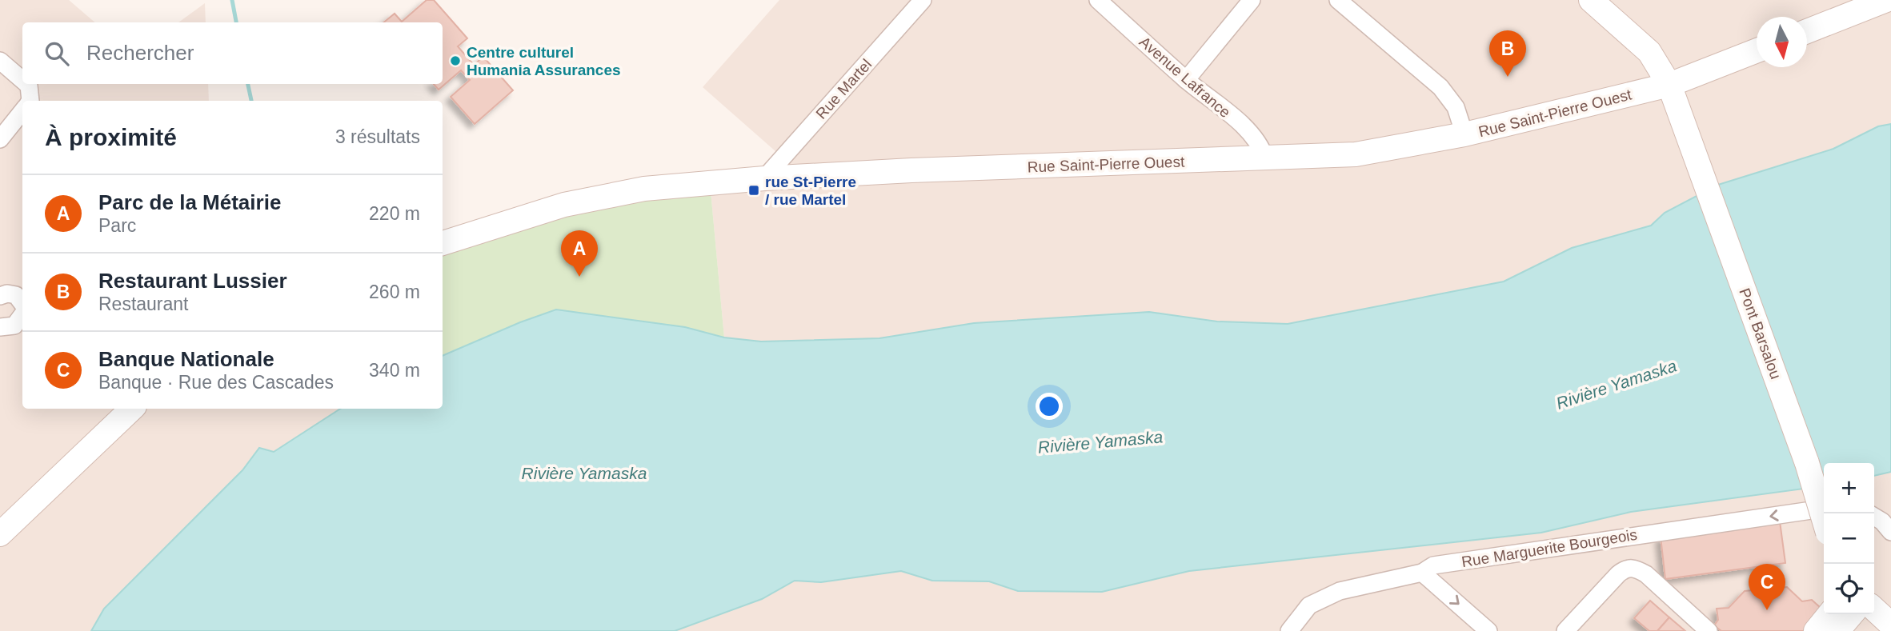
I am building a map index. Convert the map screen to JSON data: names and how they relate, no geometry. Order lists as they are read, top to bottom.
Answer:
{
  "streets": {
    "street": [
      "Avenue Lafrance",
      "Rue Martel",
      "Rue Saint-Pierre Ouest",
      "Pont Barsalou",
      "Rue Marguerite Bourgeois"
    ]
  },
  "crossings": [
    ["Avenue Lafrance", "Rue Saint-Pierre Ouest"],
    ["Rue Martel", "Rue Saint-Pierre Ouest"],
    ["Rue Saint-Pierre Ouest", "Pont Barsalou"]
  ],
  "one_way": ["Rue Marguerite Bourgeois"],
  "water": ["Rivière Yamaska"],
  "places": {
    "other": ["Centre culturel Humania Assurances"],
    "transit": ["rue St-Pierre / rue Martel"]
  },
  "north": "bottom",
  "page": {
    "search": "Rechercher",
    "pins": ["B", "A", "C"],
    "heading": ["À proximité", "3 résultats"],
    "list": [
      {
        "mark": "A",
        "name": "Parc de la Métairie",
        "note": "Parc",
        "value": "220 m"
      },
      {
        "mark": "B",
        "name": "Restaurant Lussier",
        "note": "Restaurant",
        "value": "260 m"
      },
      {
        "mark": "C",
        "name": "Banque Nationale",
        "note": "Banque · Rue des Cascades",
        "value": "340 m"
      }
    ],
    "map_buttons": ["+", "−"]
  }
}
